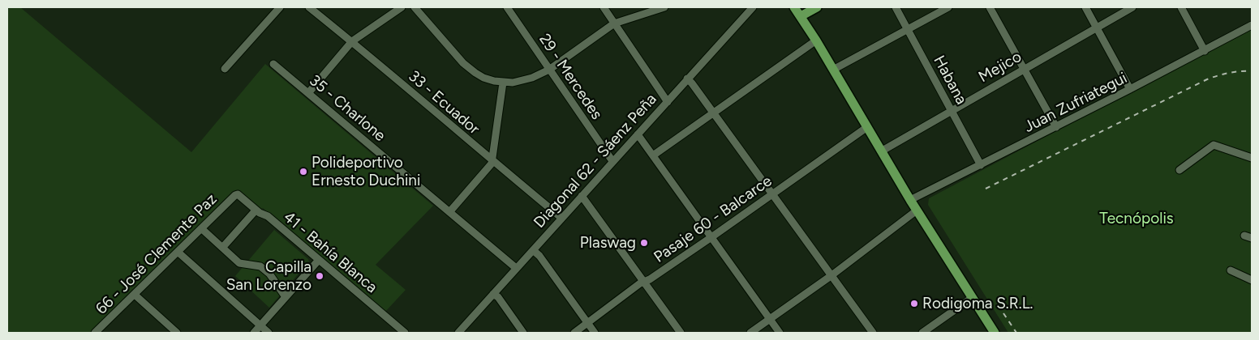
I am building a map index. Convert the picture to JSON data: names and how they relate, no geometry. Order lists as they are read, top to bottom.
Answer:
{
  "streets": {
    "street": [
      "Mejico",
      "29 - Mercedes",
      "Habana",
      "33 - Ecuador",
      "Juan Zufriategui",
      "35 - Charlone",
      "Diagonal 62 - Sáenz Peña",
      "Pasaje 60 - Balcarce",
      "41 - Bahía Blanca",
      "66 - José Clemente Paz"
    ]
  },
  "crossings": [
    ["Mejico", "Habana"],
    ["29 - Mercedes", "Diagonal 62 - Sáenz Peña"],
    ["Habana", "Juan Zufriategui"],
    ["33 - Ecuador", "Diagonal 62 - Sáenz Peña"],
    ["35 - Charlone", "Diagonal 62 - Sáenz Peña"],
    ["41 - Bahía Blanca", "66 - José Clemente Paz"]
  ],
  "parks": ["Tecnópolis"],
  "places": [
    "Polideportivo Ernesto Duchini",
    "Plaswag",
    "Capilla San Lorenzo",
    "Rodigoma S.R.L."
  ]
}
